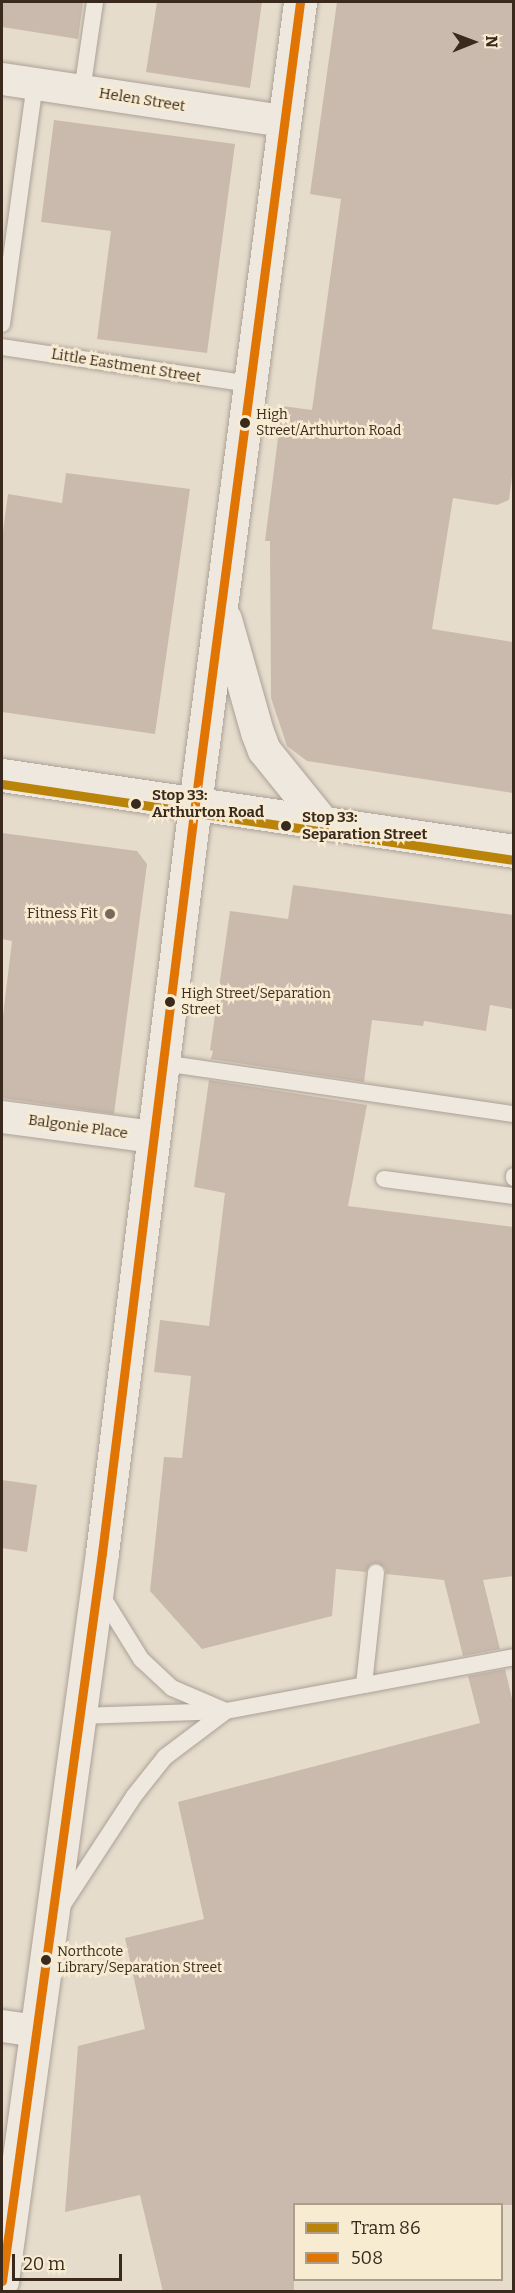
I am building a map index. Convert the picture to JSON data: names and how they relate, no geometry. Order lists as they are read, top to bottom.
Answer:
{
  "streets": {
    "street": ["Helen Street", "Balgonie Place"],
    "lane": ["Little Eastment Street"]
  },
  "places": [
    "High Street/Arthurton Road",
    "Stop 33: Arthurton Road",
    "Stop 33: Separation Street",
    "Fitness Fit",
    "High Street/Separation Street",
    "Northcote Library/Separation Street"
  ],
  "lines": ["transit line 508", "tram line 86"],
  "legend": ["Tram 86", "508"],
  "scale_bar": "20 m",
  "north": "right"
}
